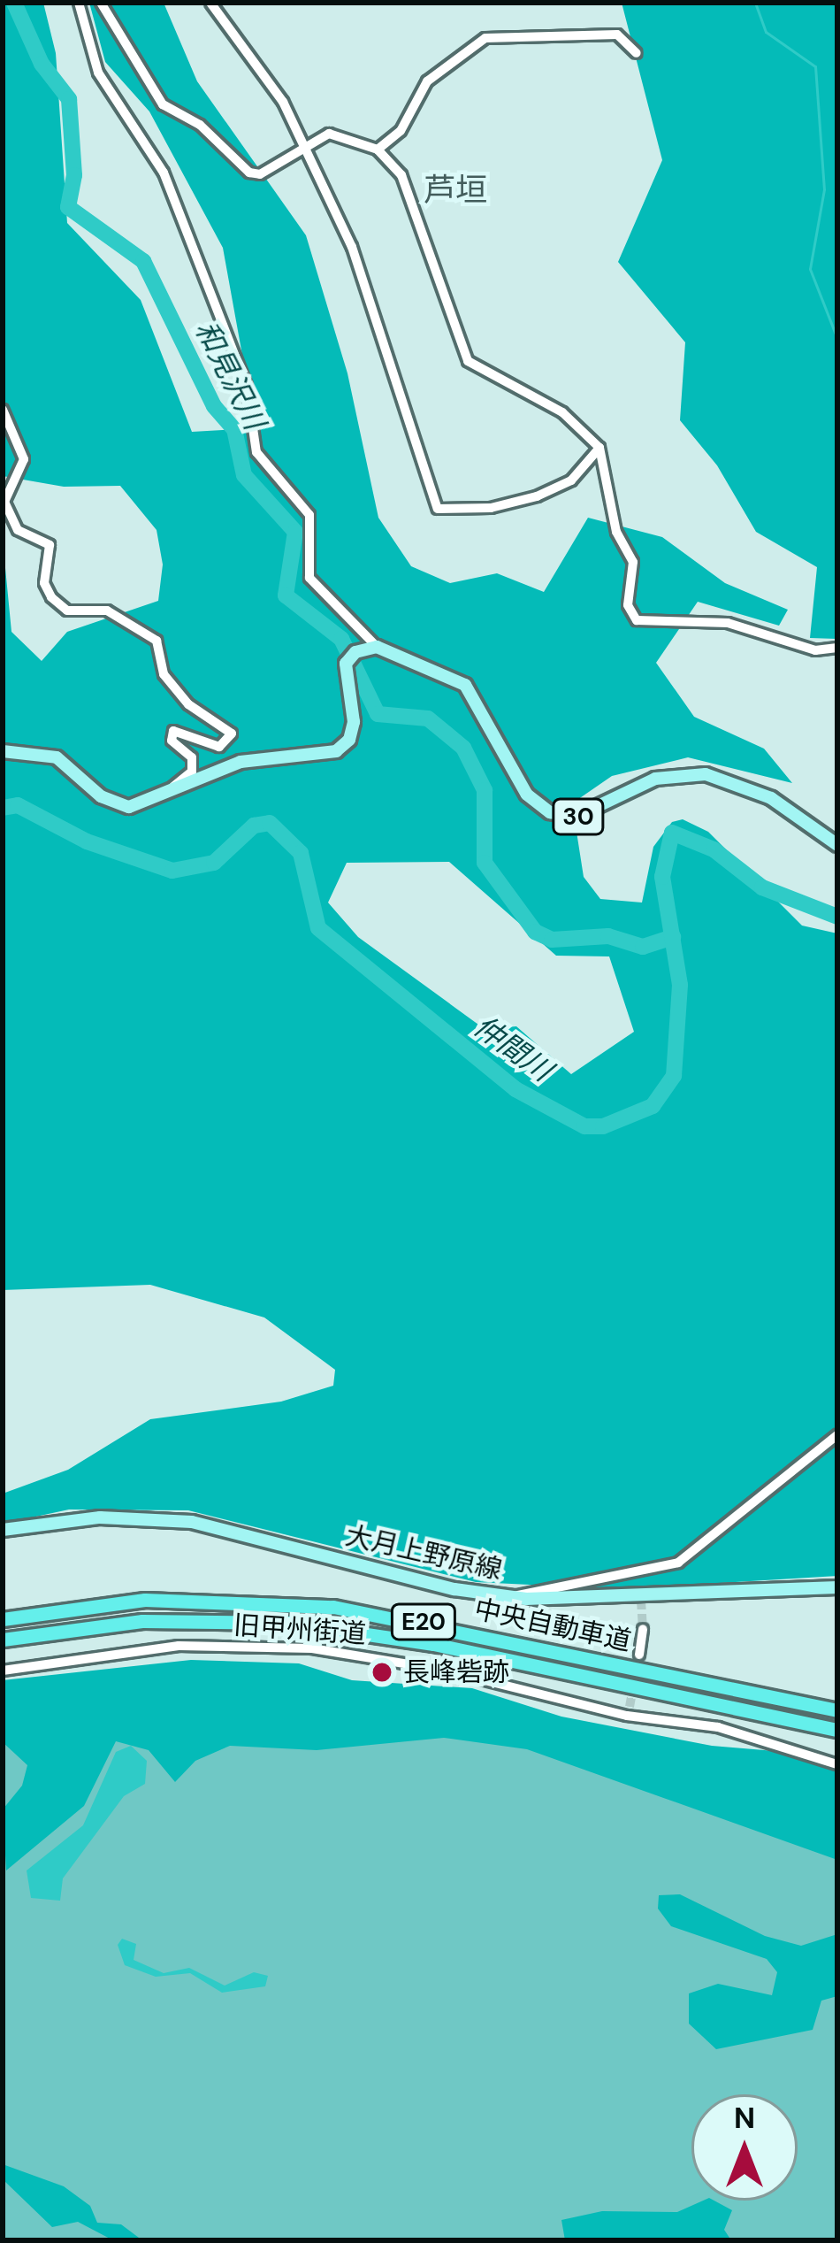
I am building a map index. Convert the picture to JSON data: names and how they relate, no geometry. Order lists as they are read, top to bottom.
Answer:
{
  "streets": {
    "highway": ["E20", "中央自動車道"],
    "main road": ["30", "大月上野原線"],
    "street": ["旧甲州街道"]
  },
  "districts": ["芦垣"],
  "water": ["和見沢川", "仲間川"],
  "places": ["長峰砦跡"],
  "north": "top"
}
